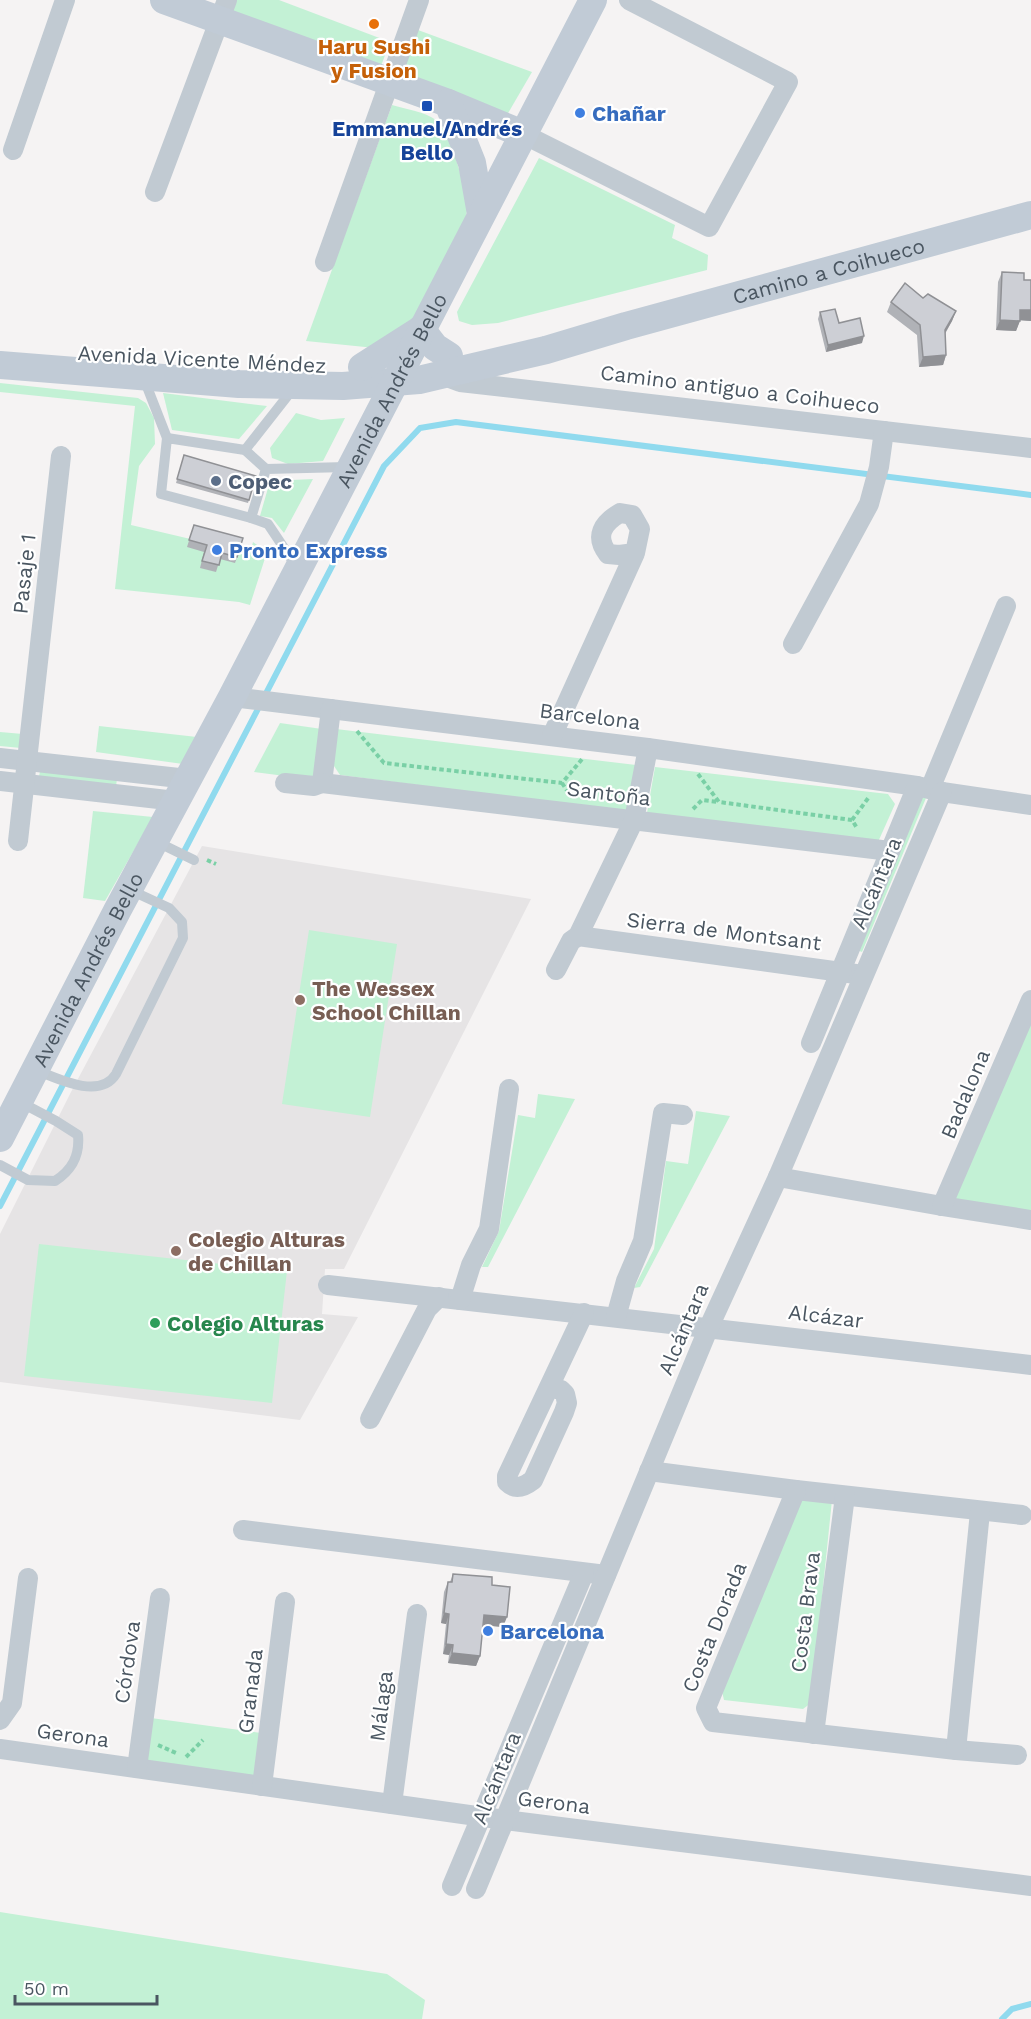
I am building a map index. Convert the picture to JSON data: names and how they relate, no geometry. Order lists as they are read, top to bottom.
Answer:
{
  "streets": {
    "main road": ["Camino a Coihueco", "Avenida Vicente Méndez", "Avenida Andrés Bello"],
    "street": [
      "Camino antiguo a Coihueco",
      "Pasaje 1",
      "Barcelona",
      "Santoña",
      "Alcántara",
      "Sierra de Montsant",
      "Badalona",
      "Alcázar",
      "Costa Brava",
      "Costa Dorada",
      "Córdova",
      "Granada",
      "Málaga",
      "Gerona"
    ]
  },
  "crossings": [
    ["Camino a Coihueco", "Avenida Vicente Méndez"],
    ["Camino a Coihueco", "Avenida Andrés Bello"],
    ["Camino a Coihueco", "Camino antiguo a Coihueco"],
    ["Avenida Vicente Méndez", "Avenida Andrés Bello"],
    ["Avenida Andrés Bello", "Barcelona"],
    ["Barcelona", "Alcántara"],
    ["Santoña", "Alcántara"],
    ["Alcántara", "Sierra de Montsant"],
    ["Alcántara", "Alcázar"],
    ["Alcántara", "Gerona"],
    ["Costa Brava", "Costa Dorada"],
    ["Córdova", "Gerona"],
    ["Granada", "Gerona"],
    ["Málaga", "Gerona"]
  ],
  "places": {
    "other": [
      "Haru Sushi y Fusion",
      "Chañar",
      "Copec",
      "Pronto Express",
      "The Wessex School Chillan",
      "Colegio Alturas de Chillan",
      "Colegio Alturas",
      "Barcelona"
    ],
    "transit": ["Emmanuel/Andrés Bello"]
  },
  "scale_bar": "50 m"
}
